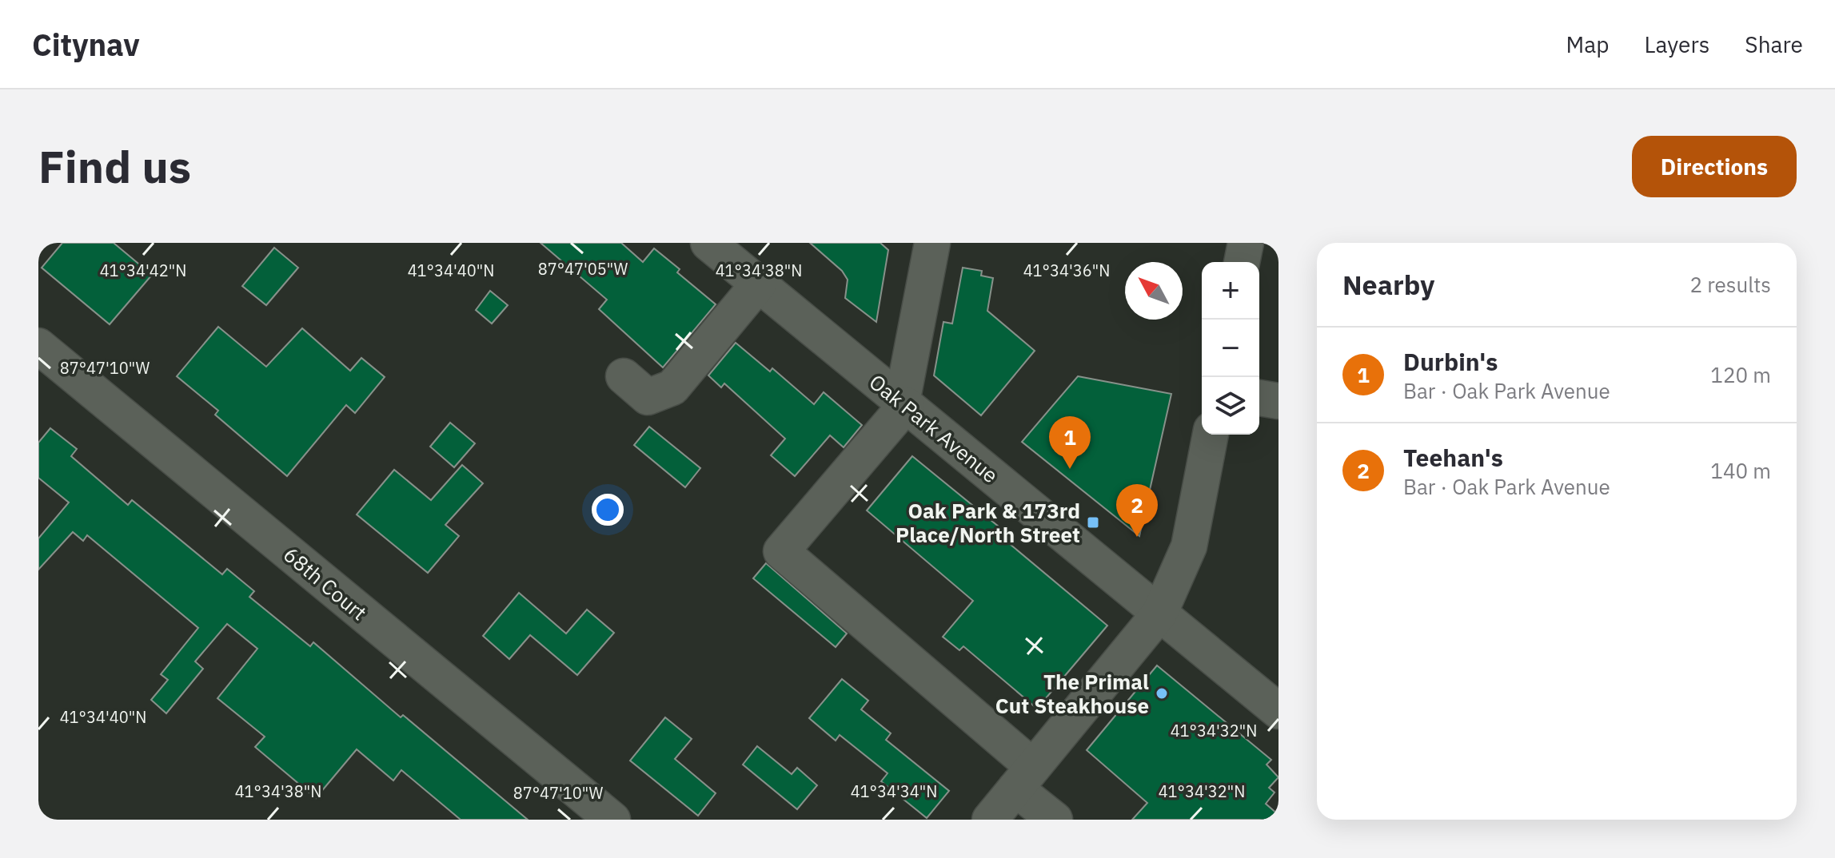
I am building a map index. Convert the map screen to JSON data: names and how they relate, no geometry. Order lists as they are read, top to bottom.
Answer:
{
  "streets": {
    "street": ["Oak Park Avenue", "68th Court"]
  },
  "places": {
    "transit": ["Oak Park & 173rd Place/North Street"],
    "other": ["The Primal Cut Steakhouse"]
  },
  "north": "top left",
  "page": {
    "header": "Citynav",
    "nav": ["Map", "Layers", "Share"],
    "buttons": "Directions",
    "title": "Find us",
    "heading": ["Nearby", "2 results"],
    "map_buttons": ["+", "−"],
    "list": [
      {
        "mark": "1",
        "name": "Durbin's",
        "note": "Bar · Oak Park Avenue",
        "value": "120 m"
      },
      {
        "mark": "2",
        "name": "Teehan's",
        "note": "Bar · Oak Park Avenue",
        "value": "140 m"
      }
    ],
    "pins": ["1", "2"]
  },
  "coordinates": [
    "87°47'05\"W",
    "41°34'42\"N",
    "41°34'40\"N",
    "41°34'38\"N",
    "41°34'36\"N",
    "87°47'10\"W",
    "41°34'32\"N",
    "41°34'34\"N"
  ]
}
